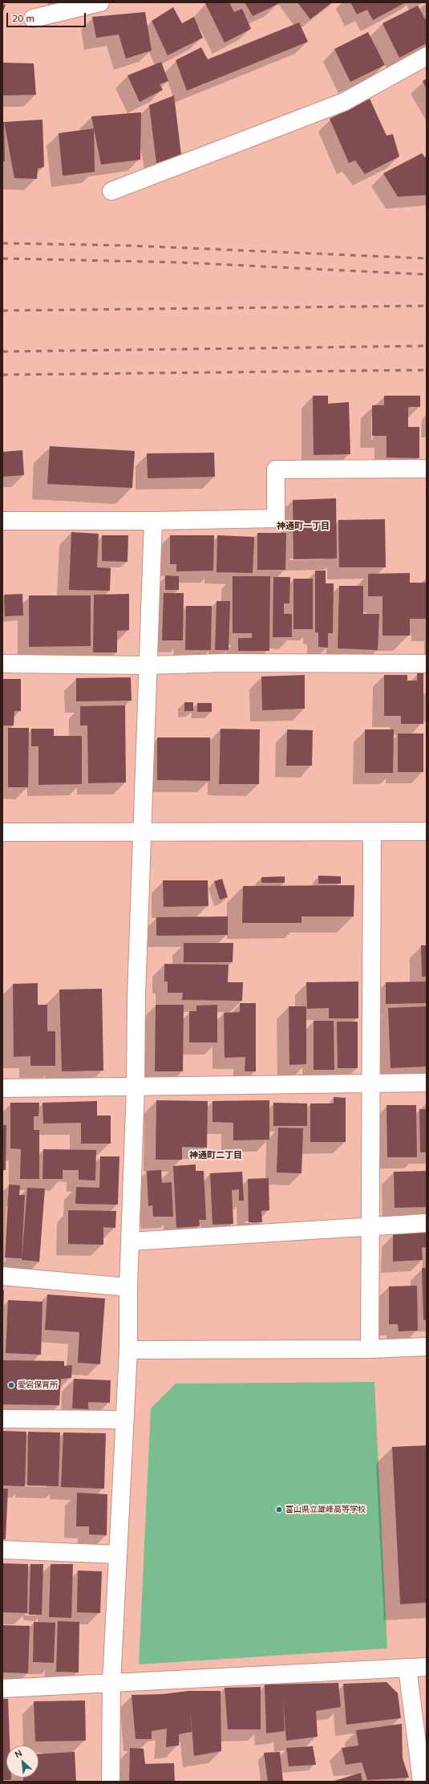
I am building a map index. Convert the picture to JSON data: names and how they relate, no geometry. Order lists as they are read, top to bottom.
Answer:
{
  "districts": ["神通町一丁目", "神通町二丁目"],
  "places": ["愛宕保育所", "富山県立雄峰高等学校"],
  "scale_bar": "20 m",
  "north": "top left"
}
